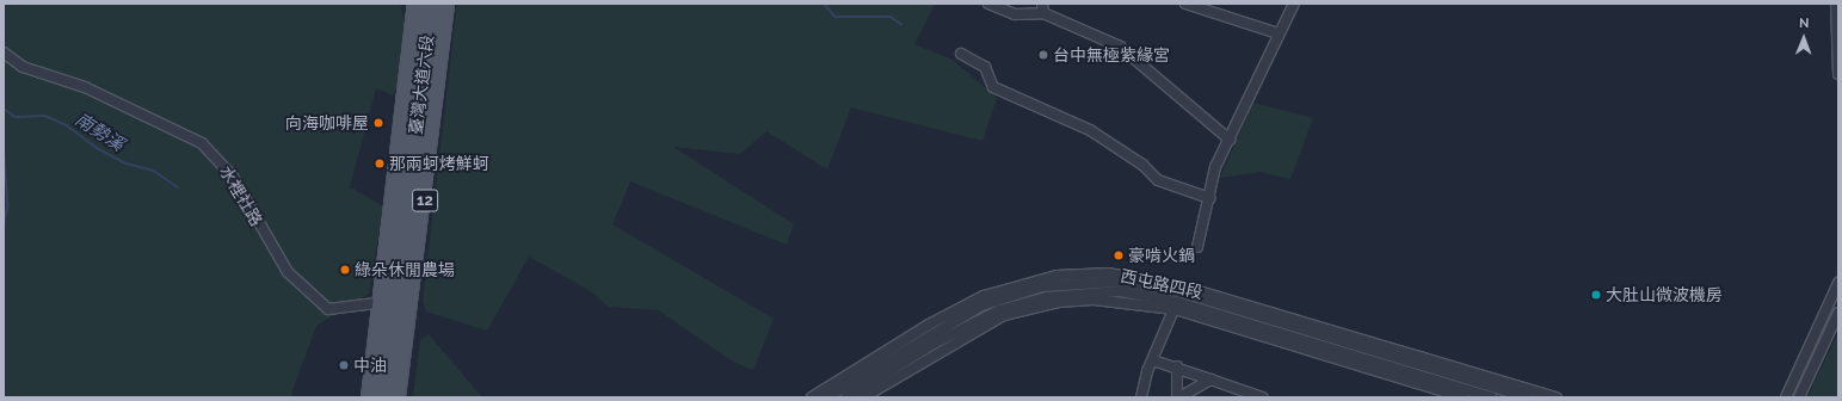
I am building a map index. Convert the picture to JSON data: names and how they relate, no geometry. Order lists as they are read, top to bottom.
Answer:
{
  "streets": {
    "main road": ["臺灣大道六段", "12"],
    "street": ["水裡社路", "西屯路四段"]
  },
  "crossings": [
    ["臺灣大道六段", "水裡社路"]
  ],
  "water": ["南勢溪"],
  "places": [
    "台中無極紫緣宮",
    "向海咖啡屋",
    "那兩蚵烤鮮蚵",
    "豪啃火鍋",
    "綠朵休閒農場",
    "大肚山微波機房",
    "中油"
  ],
  "north": "top"
}
